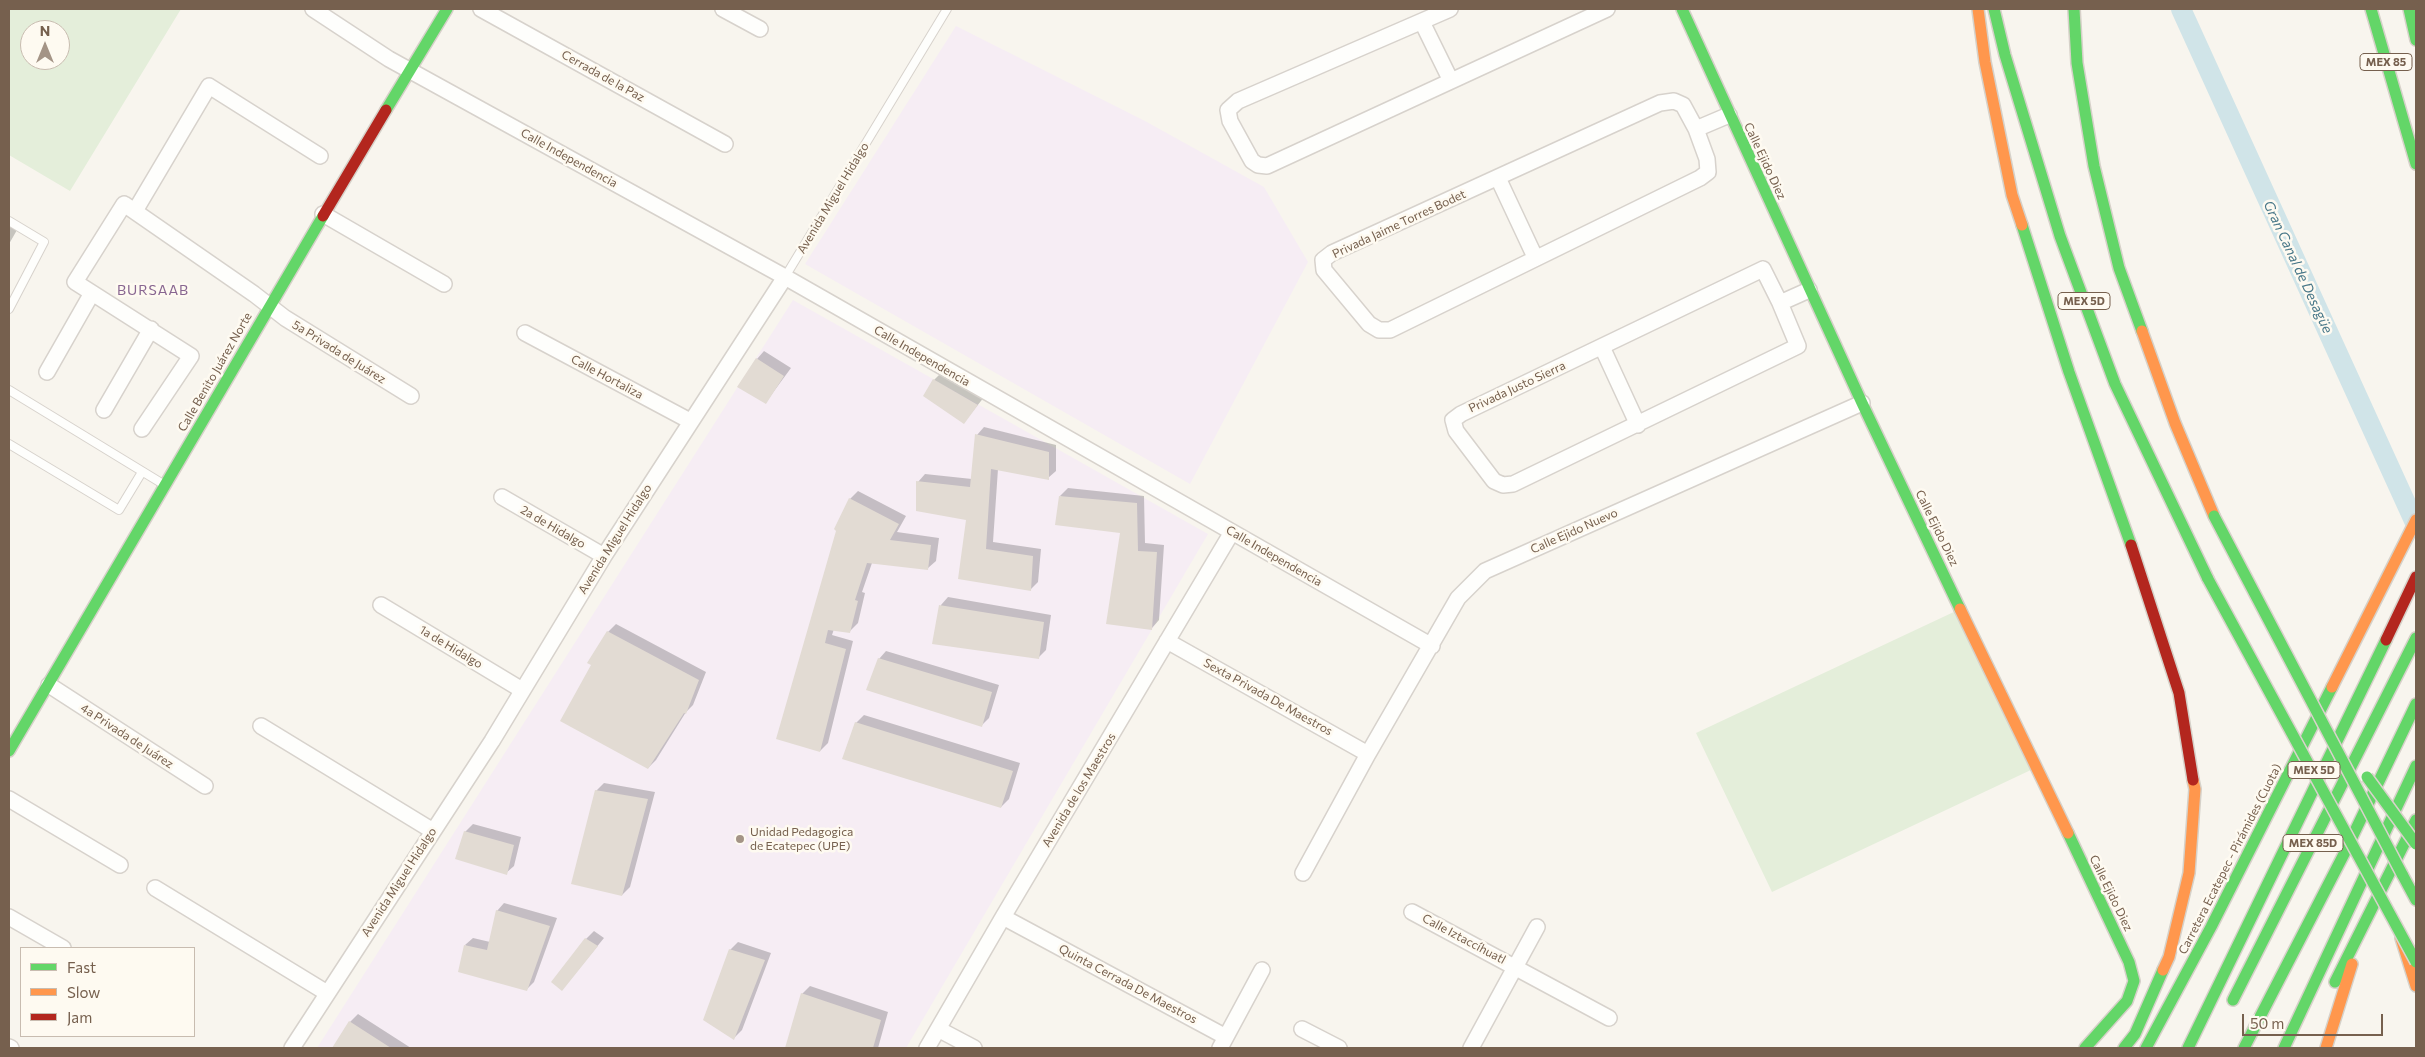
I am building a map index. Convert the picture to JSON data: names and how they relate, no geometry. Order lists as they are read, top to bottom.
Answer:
{
  "streets": {
    "main road": [
      "MEX 85",
      "Calle Ejido Diez",
      "MEX 5D",
      "Calle Benito Juárez Norte",
      "MEX 85D",
      "Carretera Ecatepec - Pirámides (Cuota)"
    ],
    "street": [
      "Cerrada de la Paz",
      "Calle Independencia",
      "Avenida Miguel Hidalgo",
      "Privada Jaime Torres Bodet",
      "5a Privada de Juárez",
      "Calle Hortaliza",
      "Privada Justo Sierra",
      "2a de Hidalgo",
      "Calle Ejido Nuevo",
      "1a de Hidalgo",
      "Sexta Privada De Maestros",
      "4a Privada de Juárez",
      "Avenida de los Maestros",
      "Calle Iztaccíhuatl",
      "Quinta Cerrada De Maestros"
    ]
  },
  "crossings": [
    ["Calle Independencia", "Avenida Miguel Hidalgo"],
    ["Calle Independencia", "Calle Benito Juárez Norte"],
    ["Calle Independencia", "Calle Ejido Nuevo"],
    ["Calle Independencia", "Avenida de los Maestros"],
    ["Calle Ejido Diez", "Calle Ejido Nuevo"],
    ["Avenida Miguel Hidalgo", "Calle Hortaliza"],
    ["Avenida Miguel Hidalgo", "2a de Hidalgo"],
    ["Avenida Miguel Hidalgo", "1a de Hidalgo"],
    ["5a Privada de Juárez", "Calle Benito Juárez Norte"],
    ["Calle Benito Juárez Norte", "4a Privada de Juárez"],
    ["Calle Ejido Nuevo", "Sexta Privada De Maestros"],
    ["Sexta Privada De Maestros", "Avenida de los Maestros"],
    ["Avenida de los Maestros", "Quinta Cerrada De Maestros"]
  ],
  "districts": ["BURSAAB"],
  "water": ["Gran Canal de Desagüe"],
  "places": ["Unidad Pedagogica de Ecatepec (UPE)"],
  "legend": ["Fast", "Slow", "Jam"],
  "scale_bar": "50 m",
  "north": "top"
}
